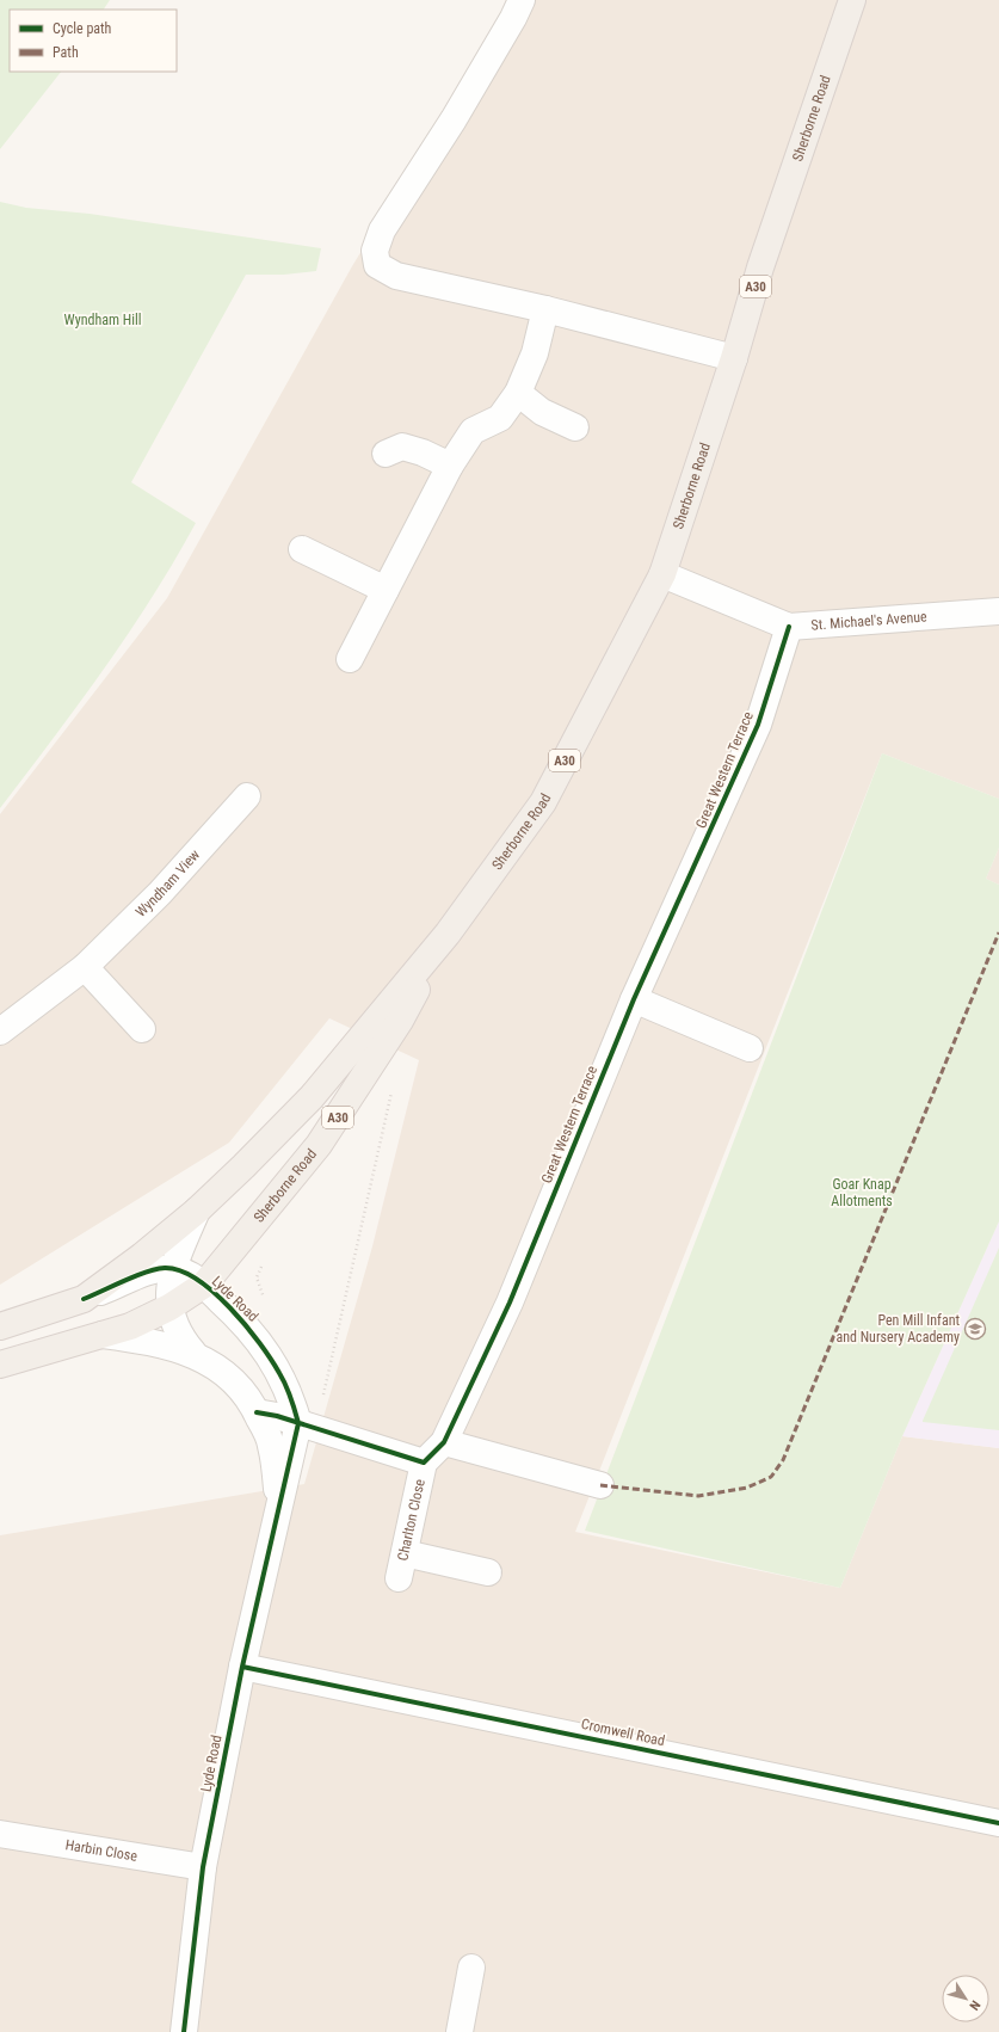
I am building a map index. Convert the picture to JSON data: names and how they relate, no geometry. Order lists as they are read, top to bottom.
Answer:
{
  "streets": {
    "main road": ["Sherborne Road", "A30"],
    "street": [
      "St. Michael's Avenue",
      "Great Western Terrace",
      "Wyndham View",
      "Lyde Road",
      "Charlton Close",
      "Cromwell Road",
      "Harbin Close"
    ]
  },
  "crossings": [
    ["Sherborne Road", "A30"],
    ["Sherborne Road", "St. Michael's Avenue"],
    ["Sherborne Road", "Lyde Road"],
    ["A30", "Lyde Road"],
    ["St. Michael's Avenue", "Great Western Terrace"],
    ["Great Western Terrace", "Charlton Close"],
    ["Lyde Road", "Cromwell Road"],
    ["Lyde Road", "Harbin Close"]
  ],
  "parks": ["Wyndham Hill", "Goar Knap Allotments"],
  "places": {
    "school or university": ["Pen Mill Infant and Nursery Academy"]
  },
  "legend": ["Cycle path", "Path"],
  "north": "bottom right"
}
